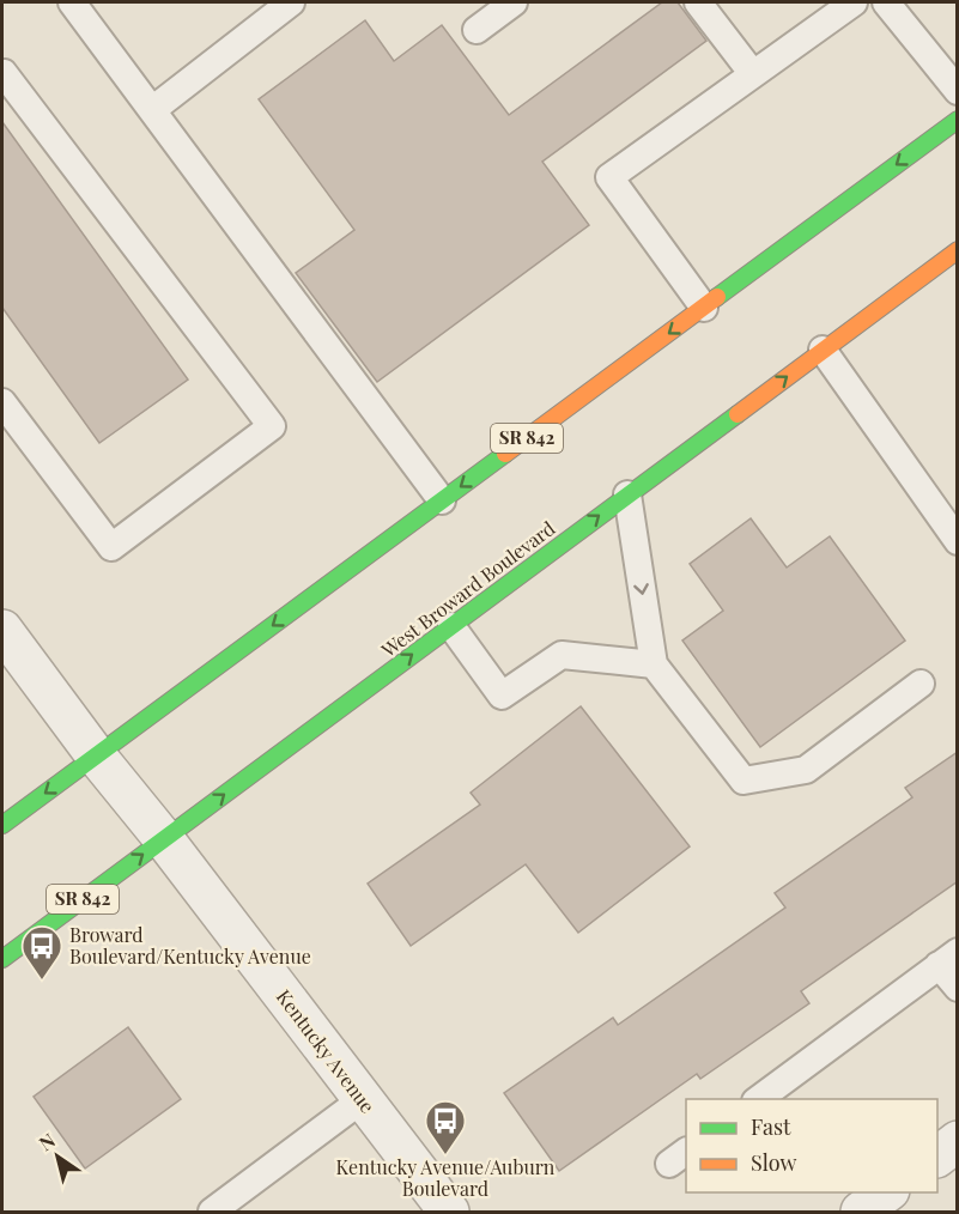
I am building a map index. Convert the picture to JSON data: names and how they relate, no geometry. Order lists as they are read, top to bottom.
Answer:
{
  "streets": {
    "main road": ["SR 842", "West Broward Boulevard"],
    "street": ["Kentucky Avenue"]
  },
  "crossings": [
    ["SR 842", "Kentucky Avenue"],
    ["West Broward Boulevard", "Kentucky Avenue"]
  ],
  "places": {
    "bus stop": ["Broward Boulevard/Kentucky Avenue", "Kentucky Avenue/Auburn Boulevard"]
  },
  "legend": ["Fast", "Slow"],
  "north": "top left"
}
